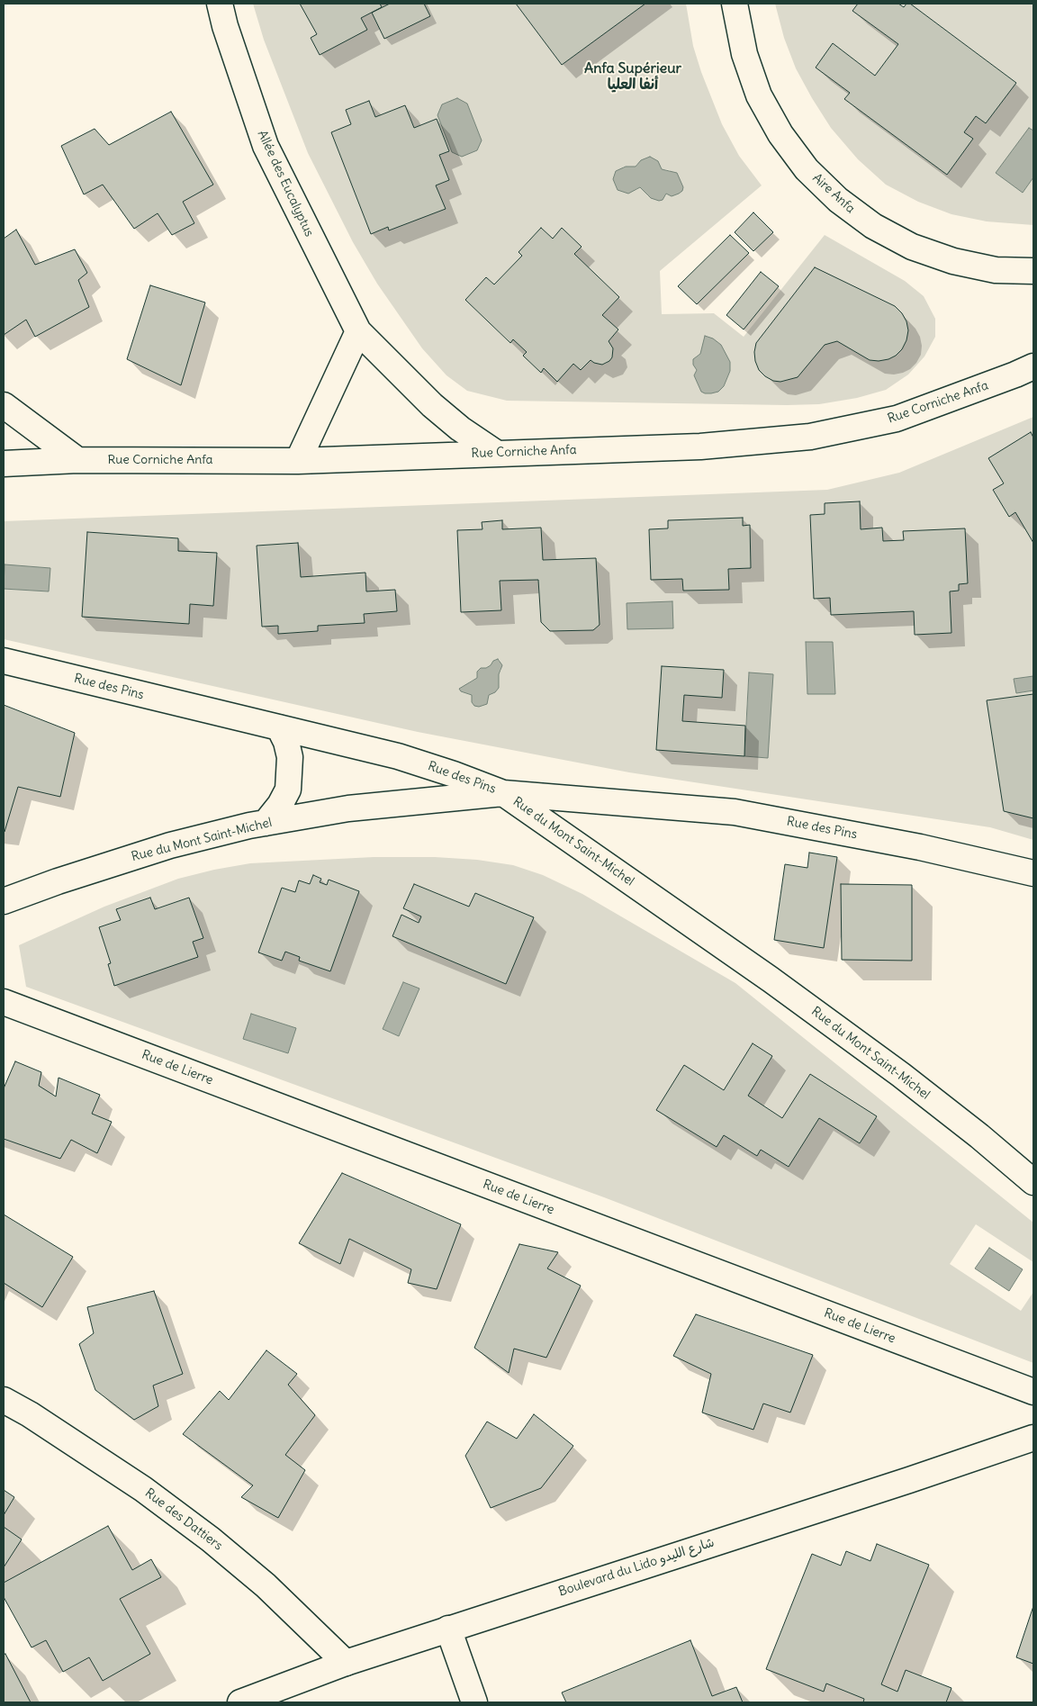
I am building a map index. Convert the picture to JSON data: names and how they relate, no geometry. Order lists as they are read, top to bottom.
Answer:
{
  "streets": {
    "street": [
      "Allée des Eucalyptus",
      "Aire Anfa",
      "Rue Corniche Anfa",
      "Rue des Pins",
      "Rue du Mont Saint-Michel",
      "Rue de Lierre",
      "Rue des Dattiers",
      "Boulevard du Lido شارع الليدو"
    ]
  },
  "crossings": [
    ["Allée des Eucalyptus", "Rue Corniche Anfa"],
    ["Rue des Pins", "Rue du Mont Saint-Michel"],
    ["Rue des Dattiers", "Boulevard du Lido شارع الليدو"]
  ],
  "districts": ["Anfa Supérieur أنفا العليا"]
}
